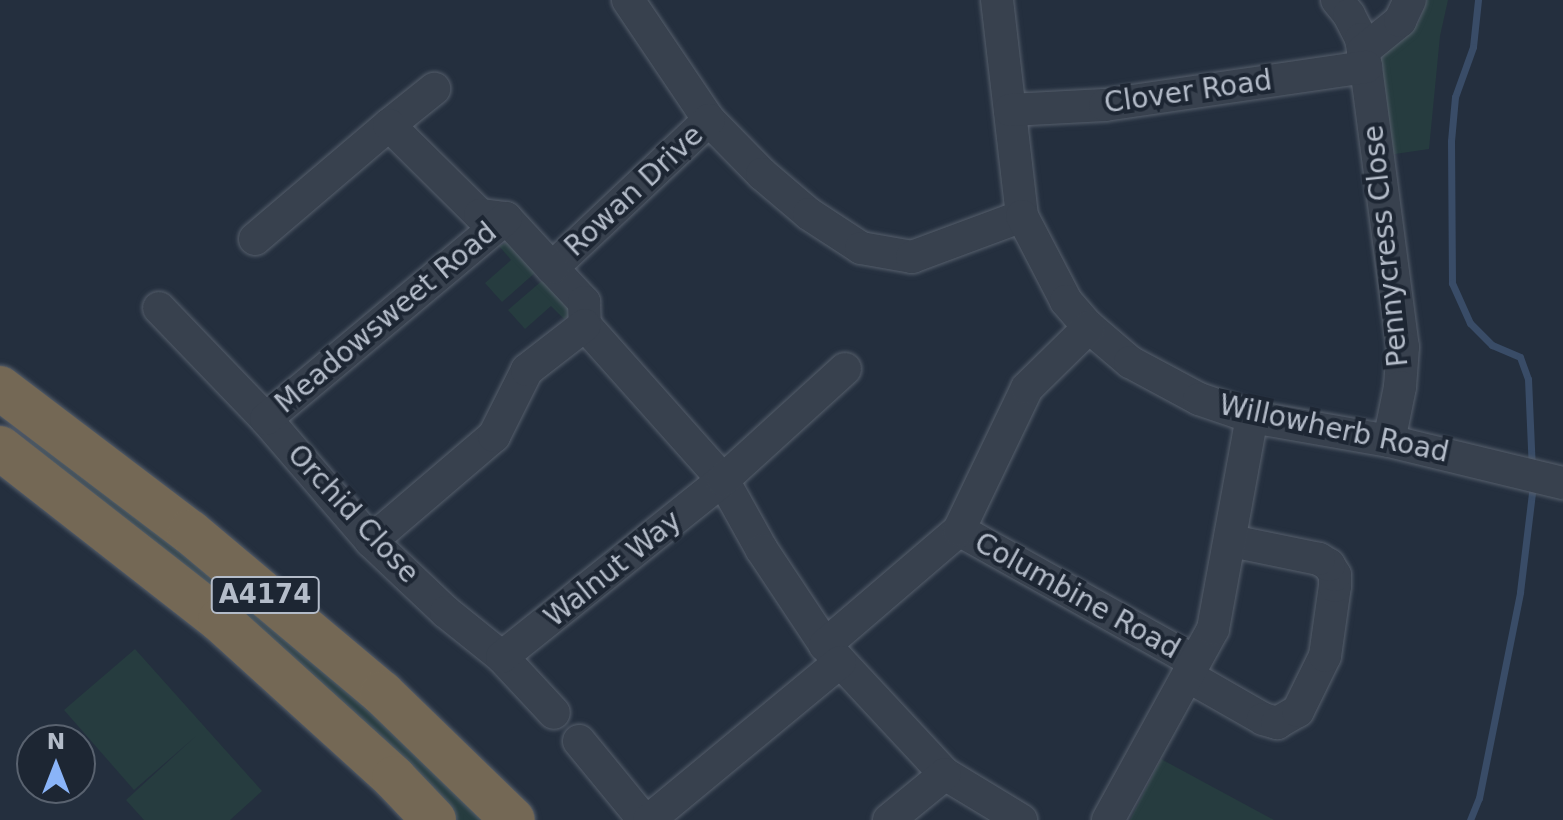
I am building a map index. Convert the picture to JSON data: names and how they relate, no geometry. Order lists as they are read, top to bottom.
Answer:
{
  "streets": {
    "highway": ["A4174"],
    "street": [
      "Clover Road",
      "Rowan Drive",
      "Pennycress Close",
      "Meadowsweet Road",
      "Willowherb Road",
      "Orchid Close",
      "Walnut Way",
      "Columbine Road"
    ]
  },
  "crossings": [
    ["Clover Road", "Pennycress Close"],
    ["Clover Road", "Willowherb Road"],
    ["Rowan Drive", "Walnut Way"],
    ["Pennycress Close", "Willowherb Road"],
    ["Meadowsweet Road", "Orchid Close"],
    ["Orchid Close", "Walnut Way"]
  ],
  "north": "top"
}
